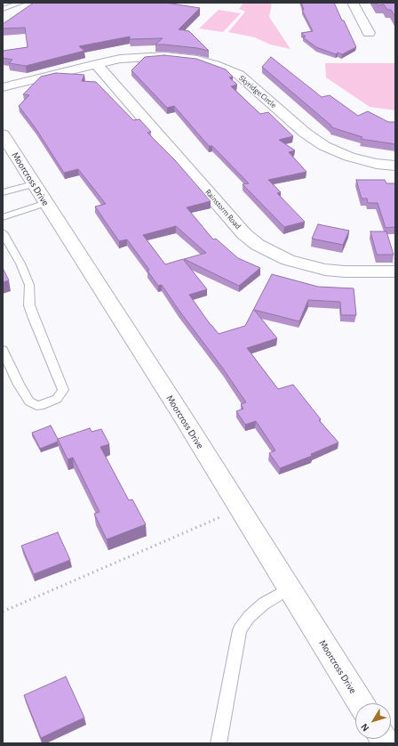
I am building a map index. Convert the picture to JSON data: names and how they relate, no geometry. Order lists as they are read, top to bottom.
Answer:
{
  "streets": {
    "street": ["Skyridge Circle", "Moorcross Drive", "Rainstorm Road"]
  },
  "crossings": [
    ["Skyridge Circle", "Rainstorm Road"]
  ],
  "north": "bottom left"
}
